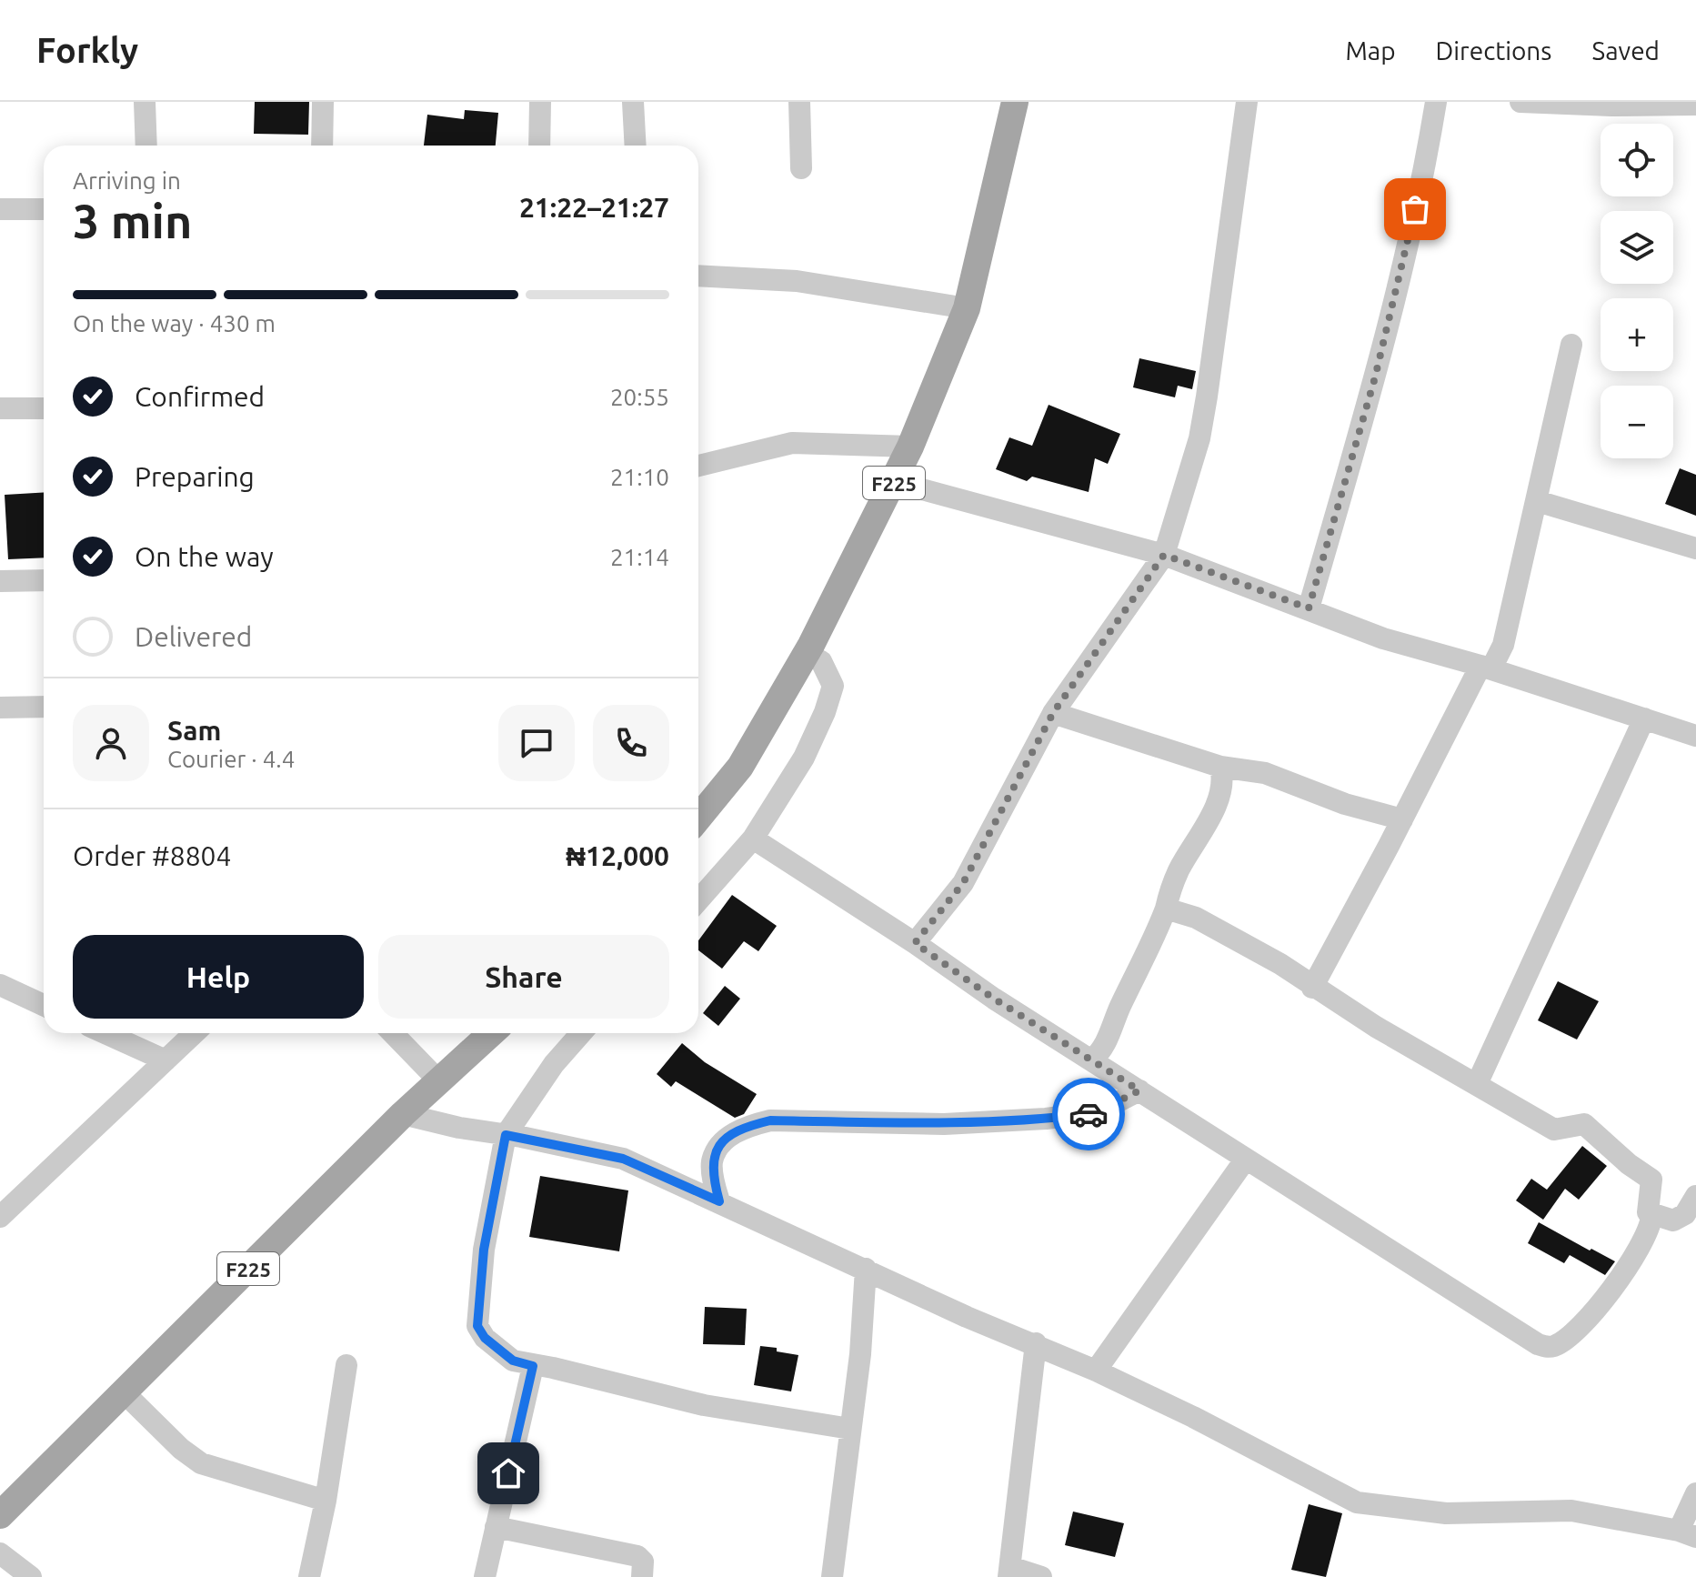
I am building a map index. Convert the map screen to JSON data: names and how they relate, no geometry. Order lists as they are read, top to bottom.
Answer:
{
  "streets": {
    "main road": ["F225"]
  },
  "page": {
    "header": "Forkly",
    "nav": ["Map", "Directions", "Saved"],
    "map_buttons": ["+", "−"],
    "heading": ["3 min", "Arriving in", "21:22–21:27"],
    "panel": [
      "Sam",
      "Courier · 4.4",
      "Order #8804",
      "₦12,000"
    ],
    "bar": "On the way · 430 m",
    "list": [
      ["Confirmed", "20:55"],
      ["Preparing", "21:10"],
      ["On the way", "21:14"],
      "Delivered"
    ],
    "buttons": ["Help", "Share"]
  }
}
